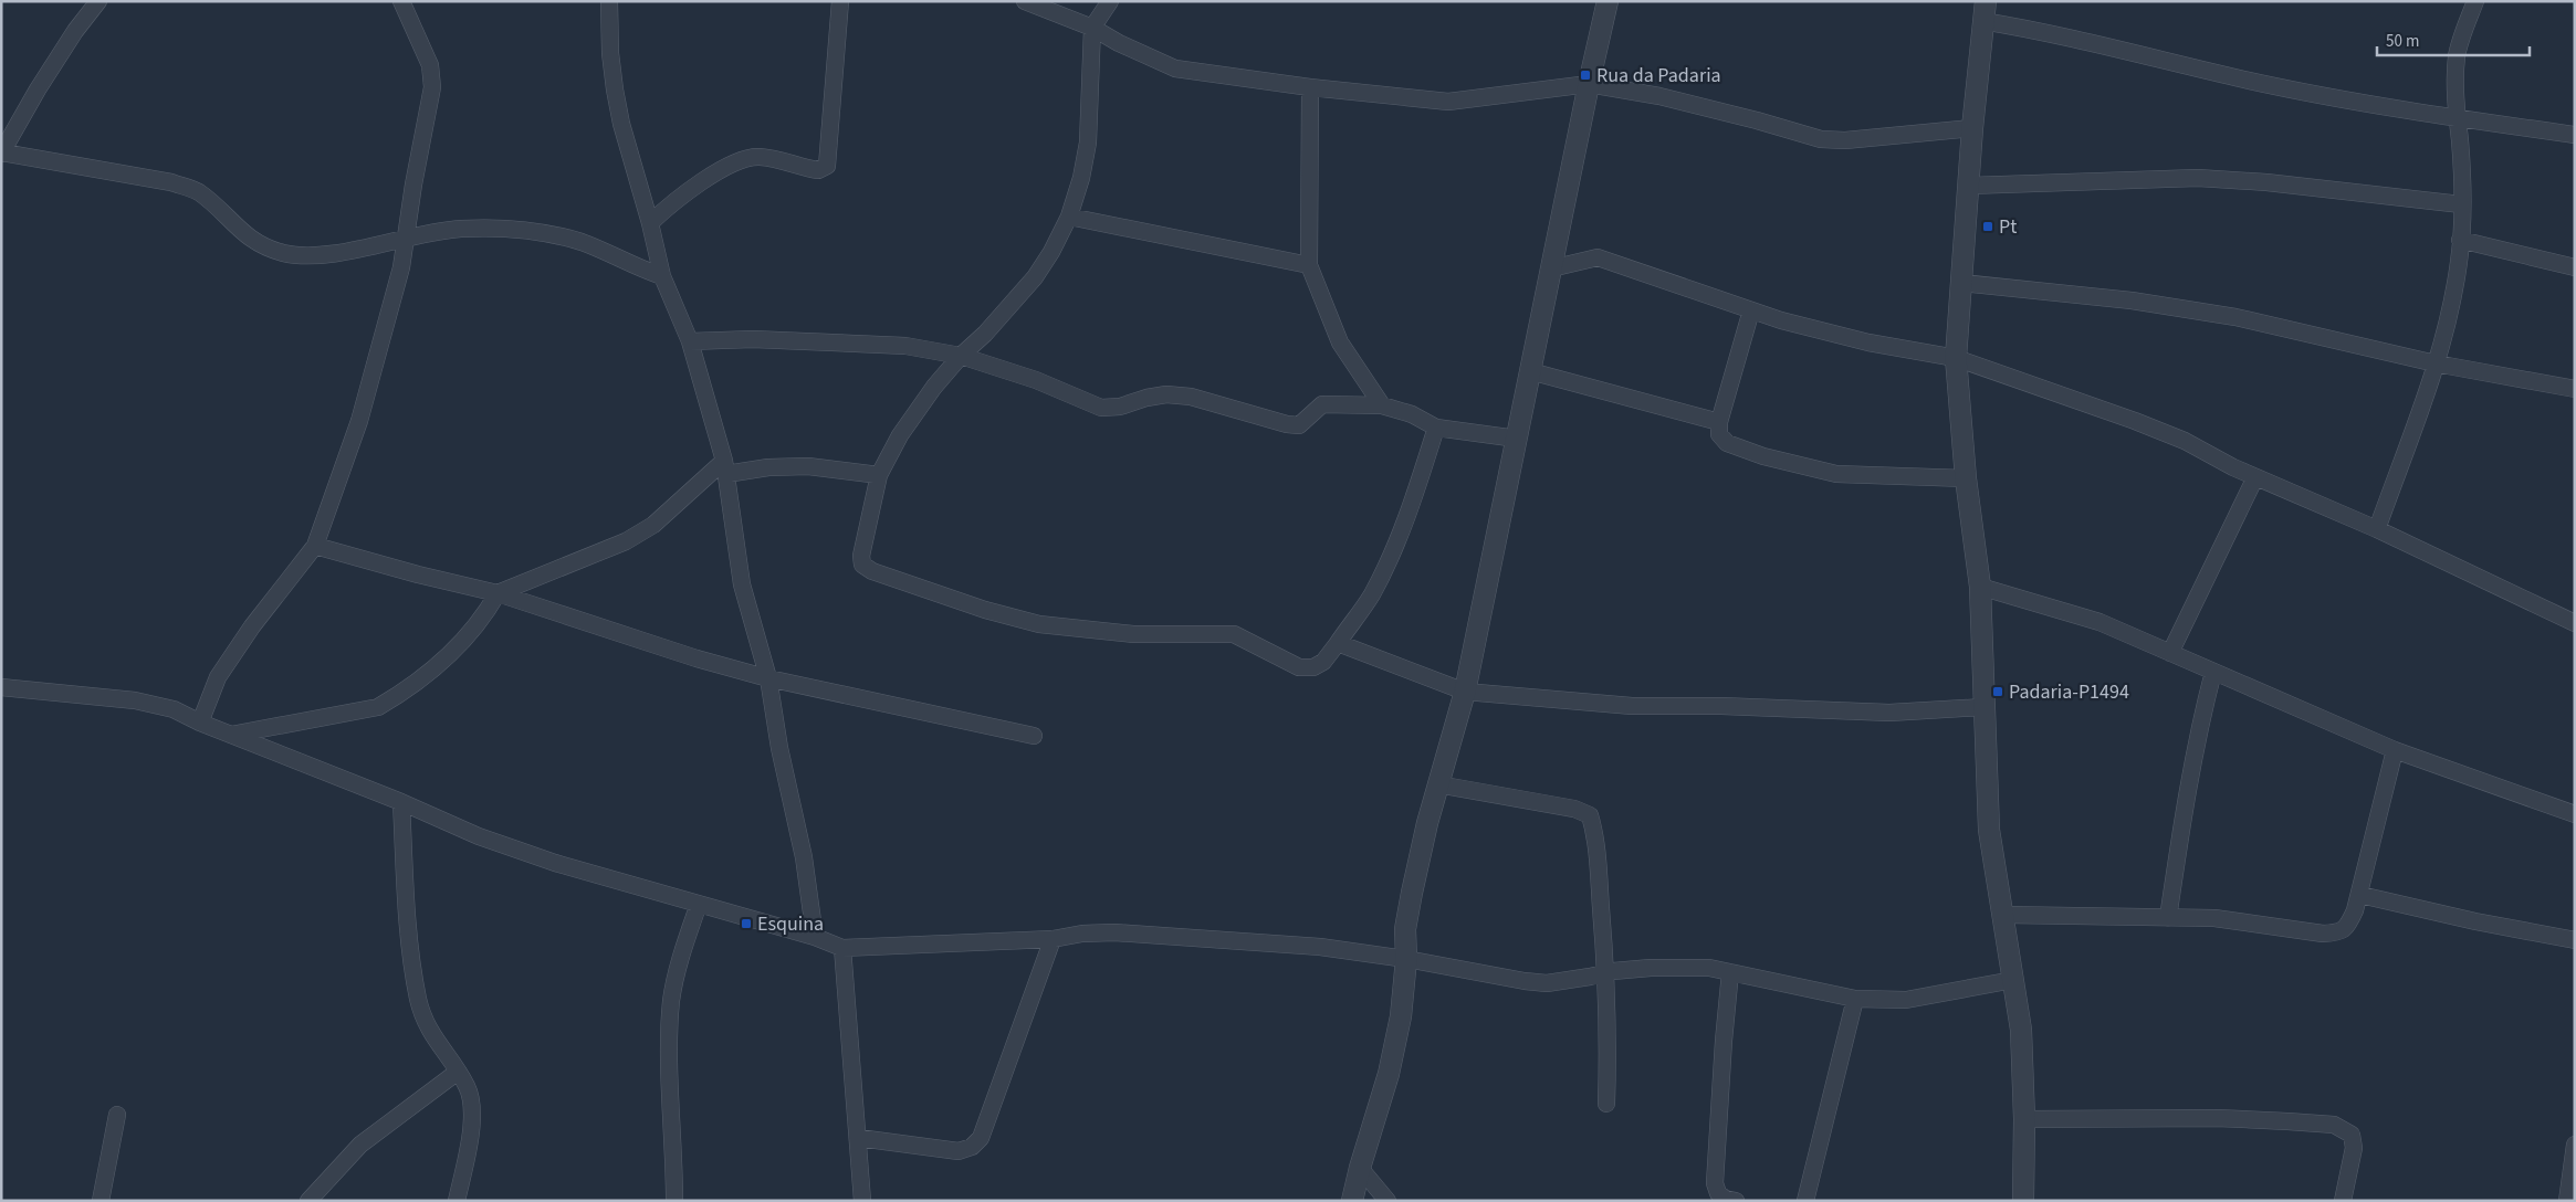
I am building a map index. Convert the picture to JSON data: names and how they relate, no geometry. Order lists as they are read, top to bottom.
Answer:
{
  "places": {
    "transit": [
      "Rua da Padaria",
      "Pt",
      "Padaria-P1494",
      "Esquina"
    ]
  },
  "scale_bar": "50 m"
}
